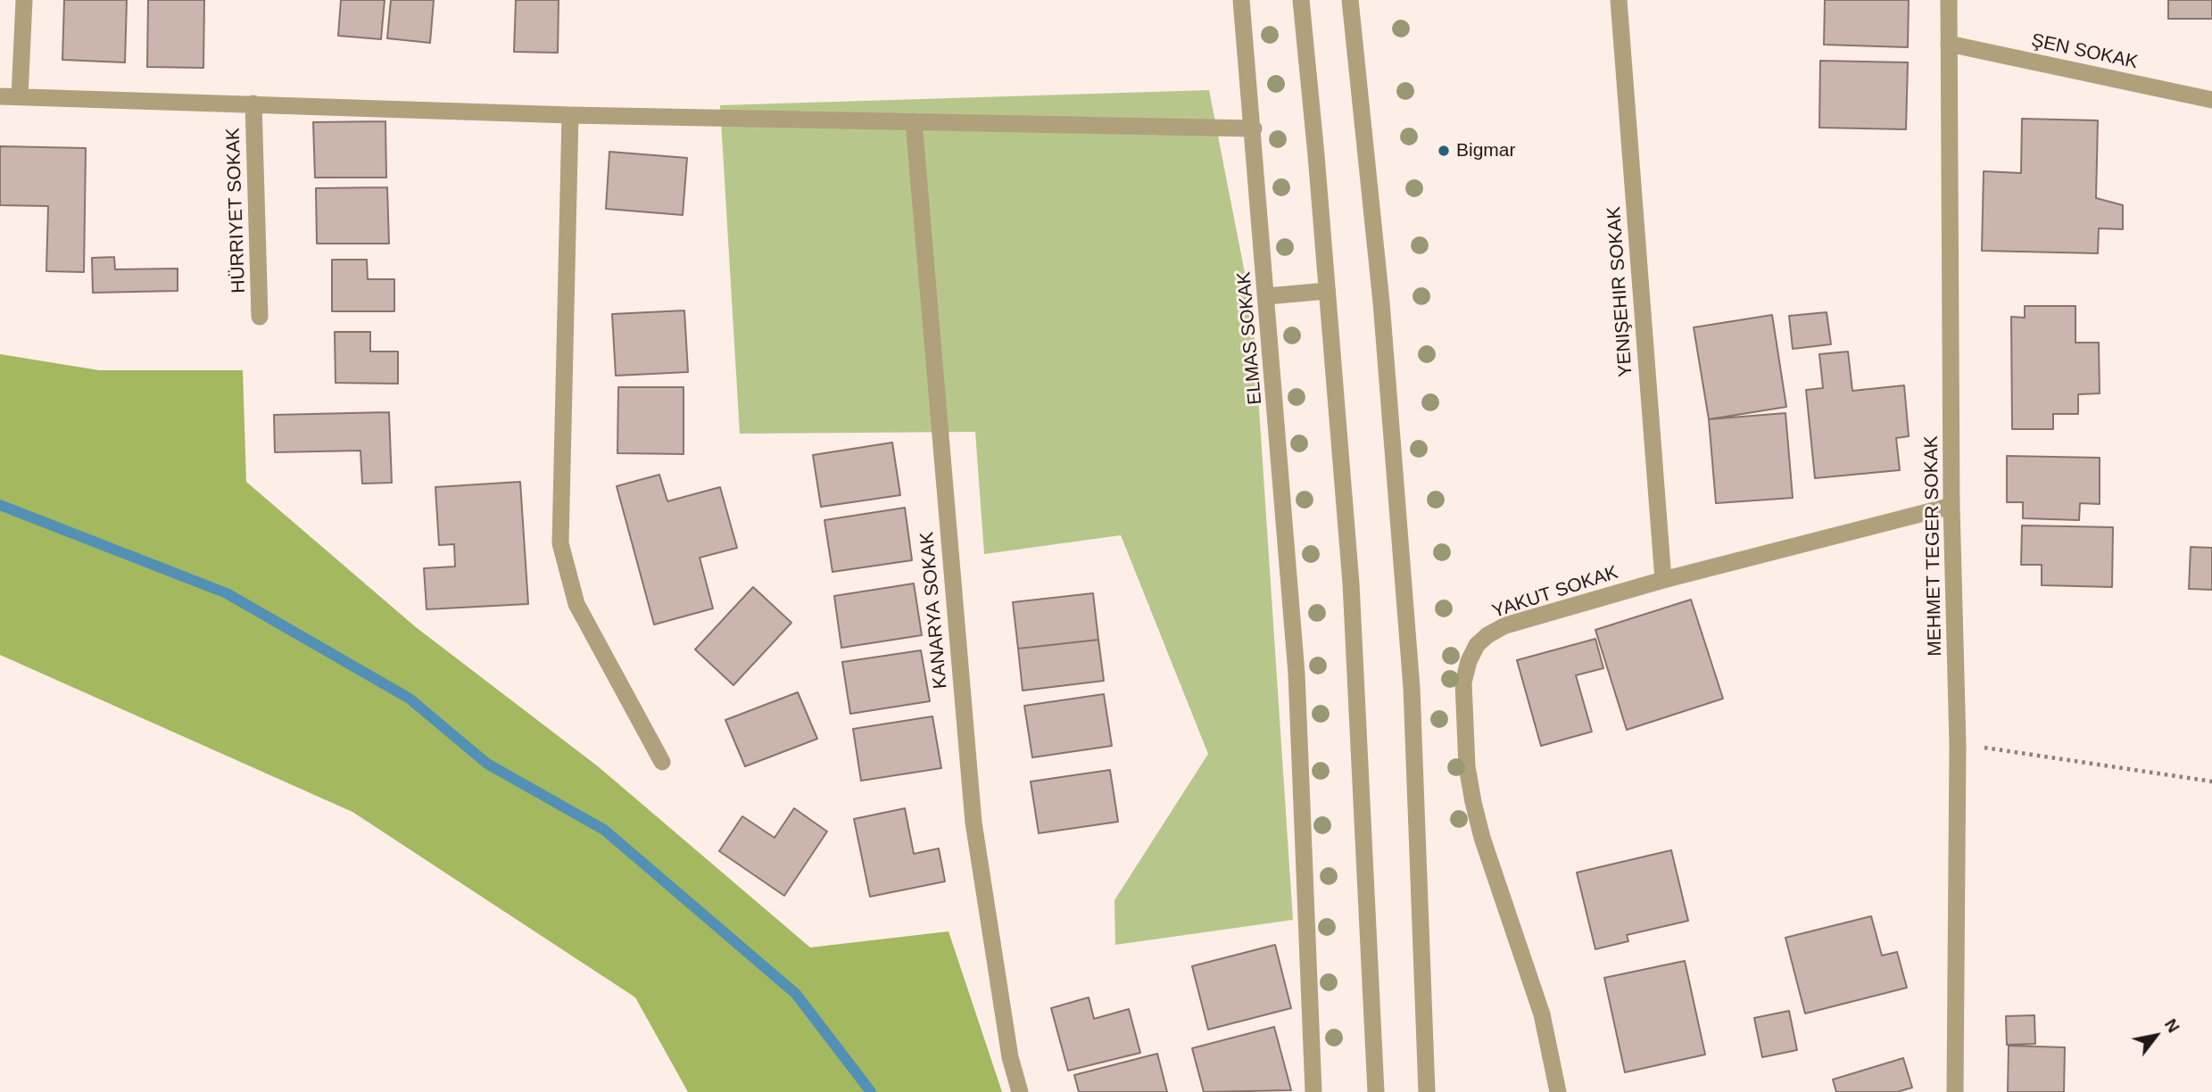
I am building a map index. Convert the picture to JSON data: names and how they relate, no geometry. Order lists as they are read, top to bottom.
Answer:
{
  "streets": {
    "street": [
      "ŞEN SOKAK",
      "HÜRRIYET SOKAK",
      "ELMAS SOKAK",
      "MEHMET TEGER SOKAK",
      "YAKUT SOKAK",
      "KANARYA SOKAK"
    ]
  },
  "crossings": [
    ["ŞEN SOKAK", "MEHMET TEGER SOKAK"],
    ["MEHMET TEGER SOKAK", "YAKUT SOKAK"]
  ],
  "places": ["Bigmar"],
  "north": "top right"
}
